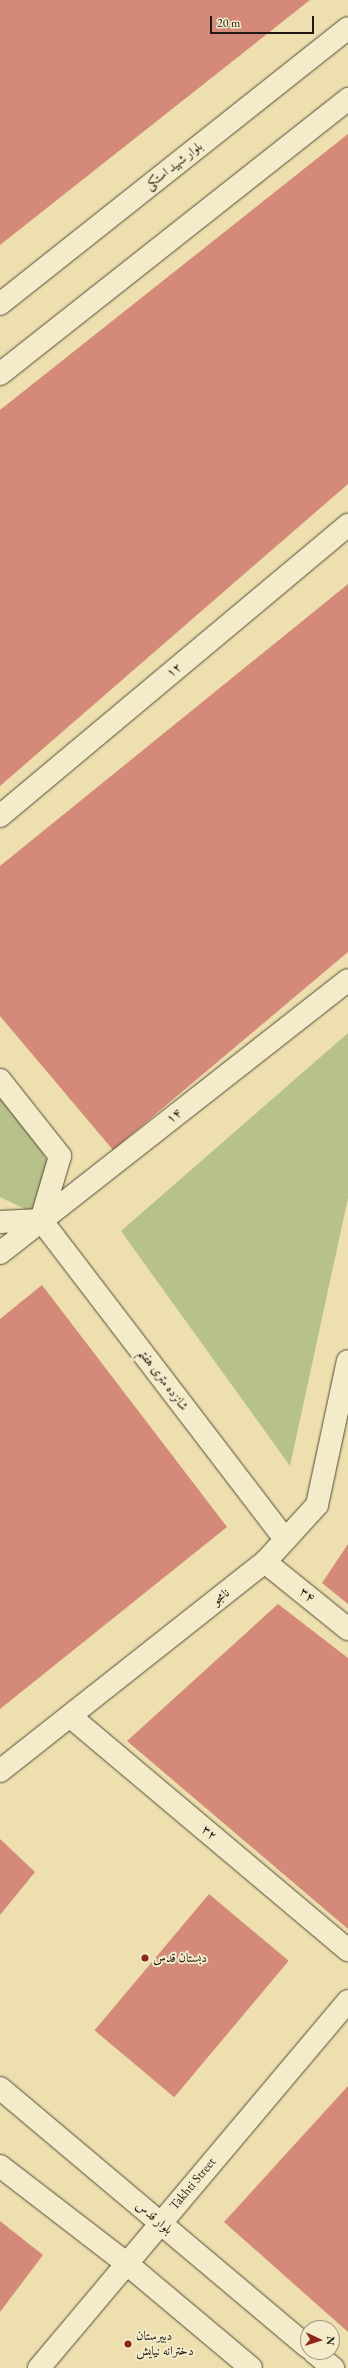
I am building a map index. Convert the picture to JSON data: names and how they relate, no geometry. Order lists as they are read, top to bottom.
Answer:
{
  "streets": {
    "street": [
      "بلوار شهید استکی",
      "۱۲",
      "۱۴",
      "شانزده متری هفتم",
      "۳۴",
      "نامجو",
      "۳۲",
      "Takhti Street",
      "بلوار قدس"
    ]
  },
  "crossings": [
    ["۱۴", "شانزده متری هفتم"],
    ["شانزده متری هفتم", "نامجو"],
    ["۳۴", "نامجو"],
    ["نامجو", "۳۲"],
    ["Takhti Street", "بلوار قدس"]
  ],
  "places": ["دبستان قدس", "دبیرستان دخترانه نیایش"],
  "scale_bar": "20 m",
  "north": "right"
}
